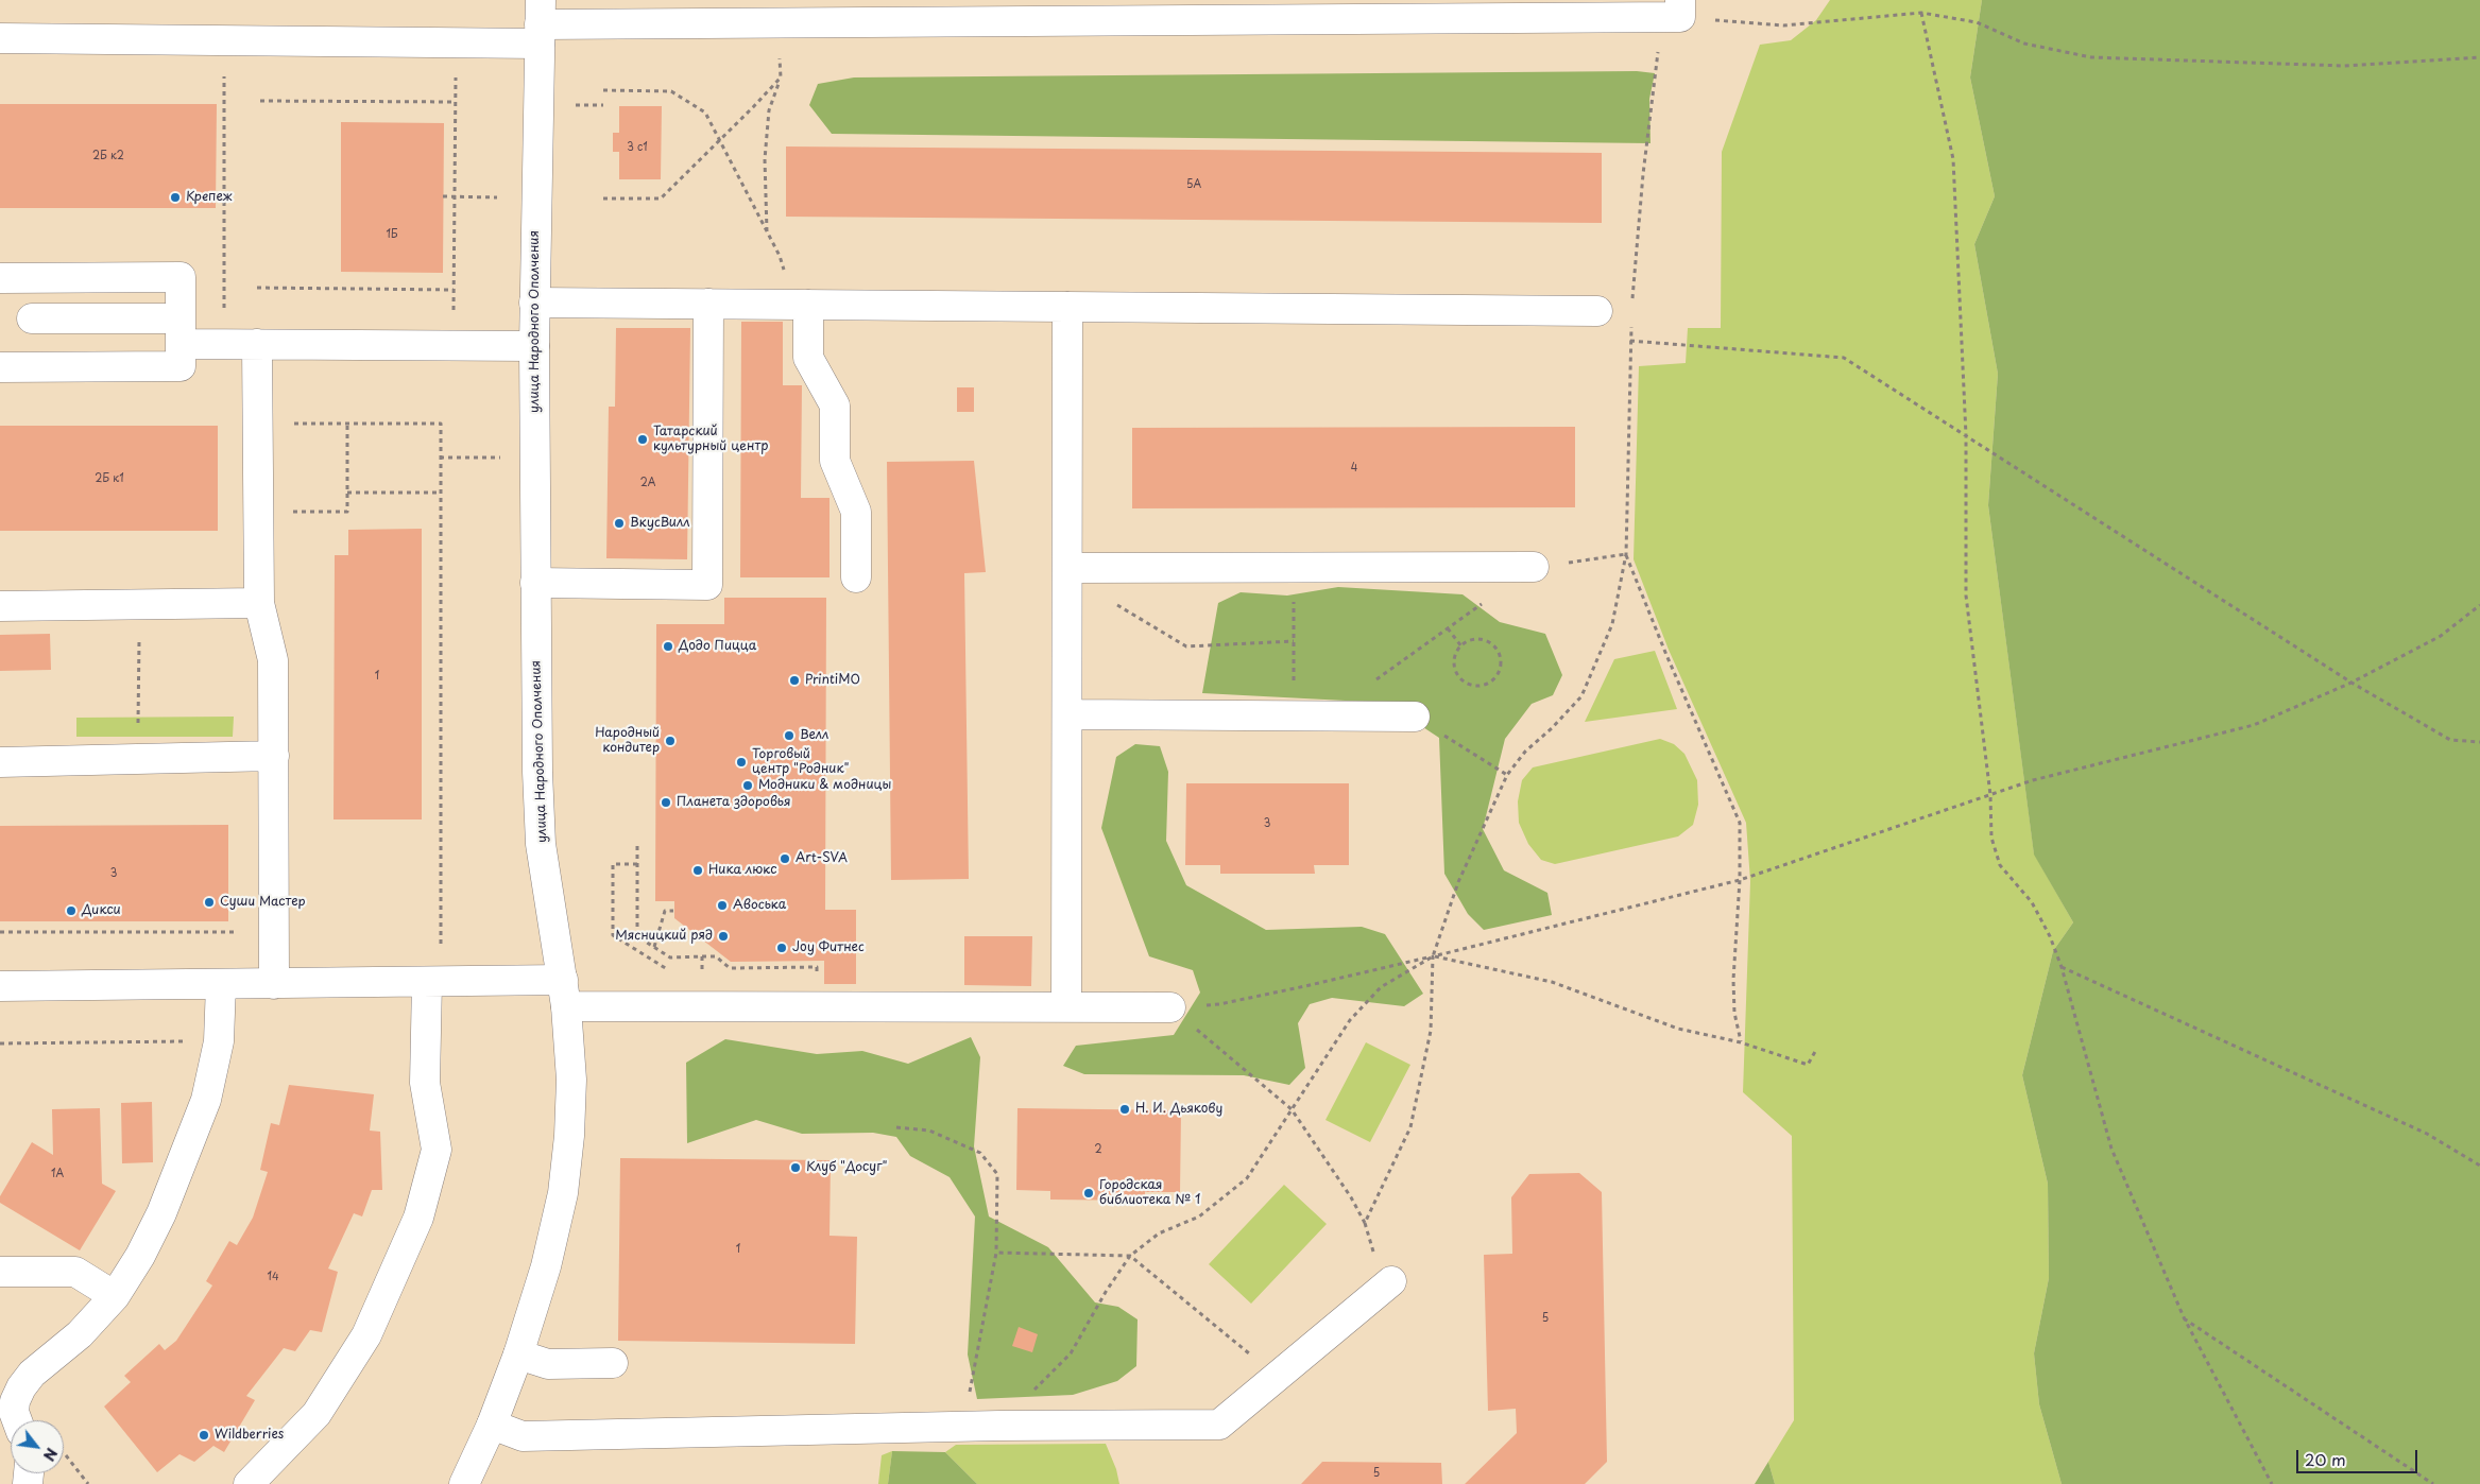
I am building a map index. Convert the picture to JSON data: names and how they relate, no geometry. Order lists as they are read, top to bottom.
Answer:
{
  "streets": {
    "main road": ["улица Народного Ополчения"]
  },
  "places": [
    "Крепеж",
    "Татарский культурный центр",
    "ВкусВилл",
    "Додо Пицца",
    "PrintiMO",
    "Велл",
    "Народный кондитер",
    "Торговый центр \"Родник\"",
    "Модники & модницы",
    "Планета здоровья",
    "Art-SVA",
    "Ника люкс",
    "Суши Мастер",
    "Авоська",
    "Дикси",
    "Мясницкий ряд",
    "Joy Фитнес",
    "Н. И. Дьякову",
    "Клуб \"Досуг\"",
    "Городская библиотека № 1",
    "Wildberries"
  ],
  "house_numbers": [
    "3 с1",
    "2Б к2",
    "5А",
    "1Б",
    "4",
    "2Б к1",
    "2А",
    "1",
    "3",
    "3",
    "2",
    "1А",
    "1",
    "14",
    "5",
    "5"
  ],
  "scale_bar": "20 m",
  "north": "bottom right"
}
